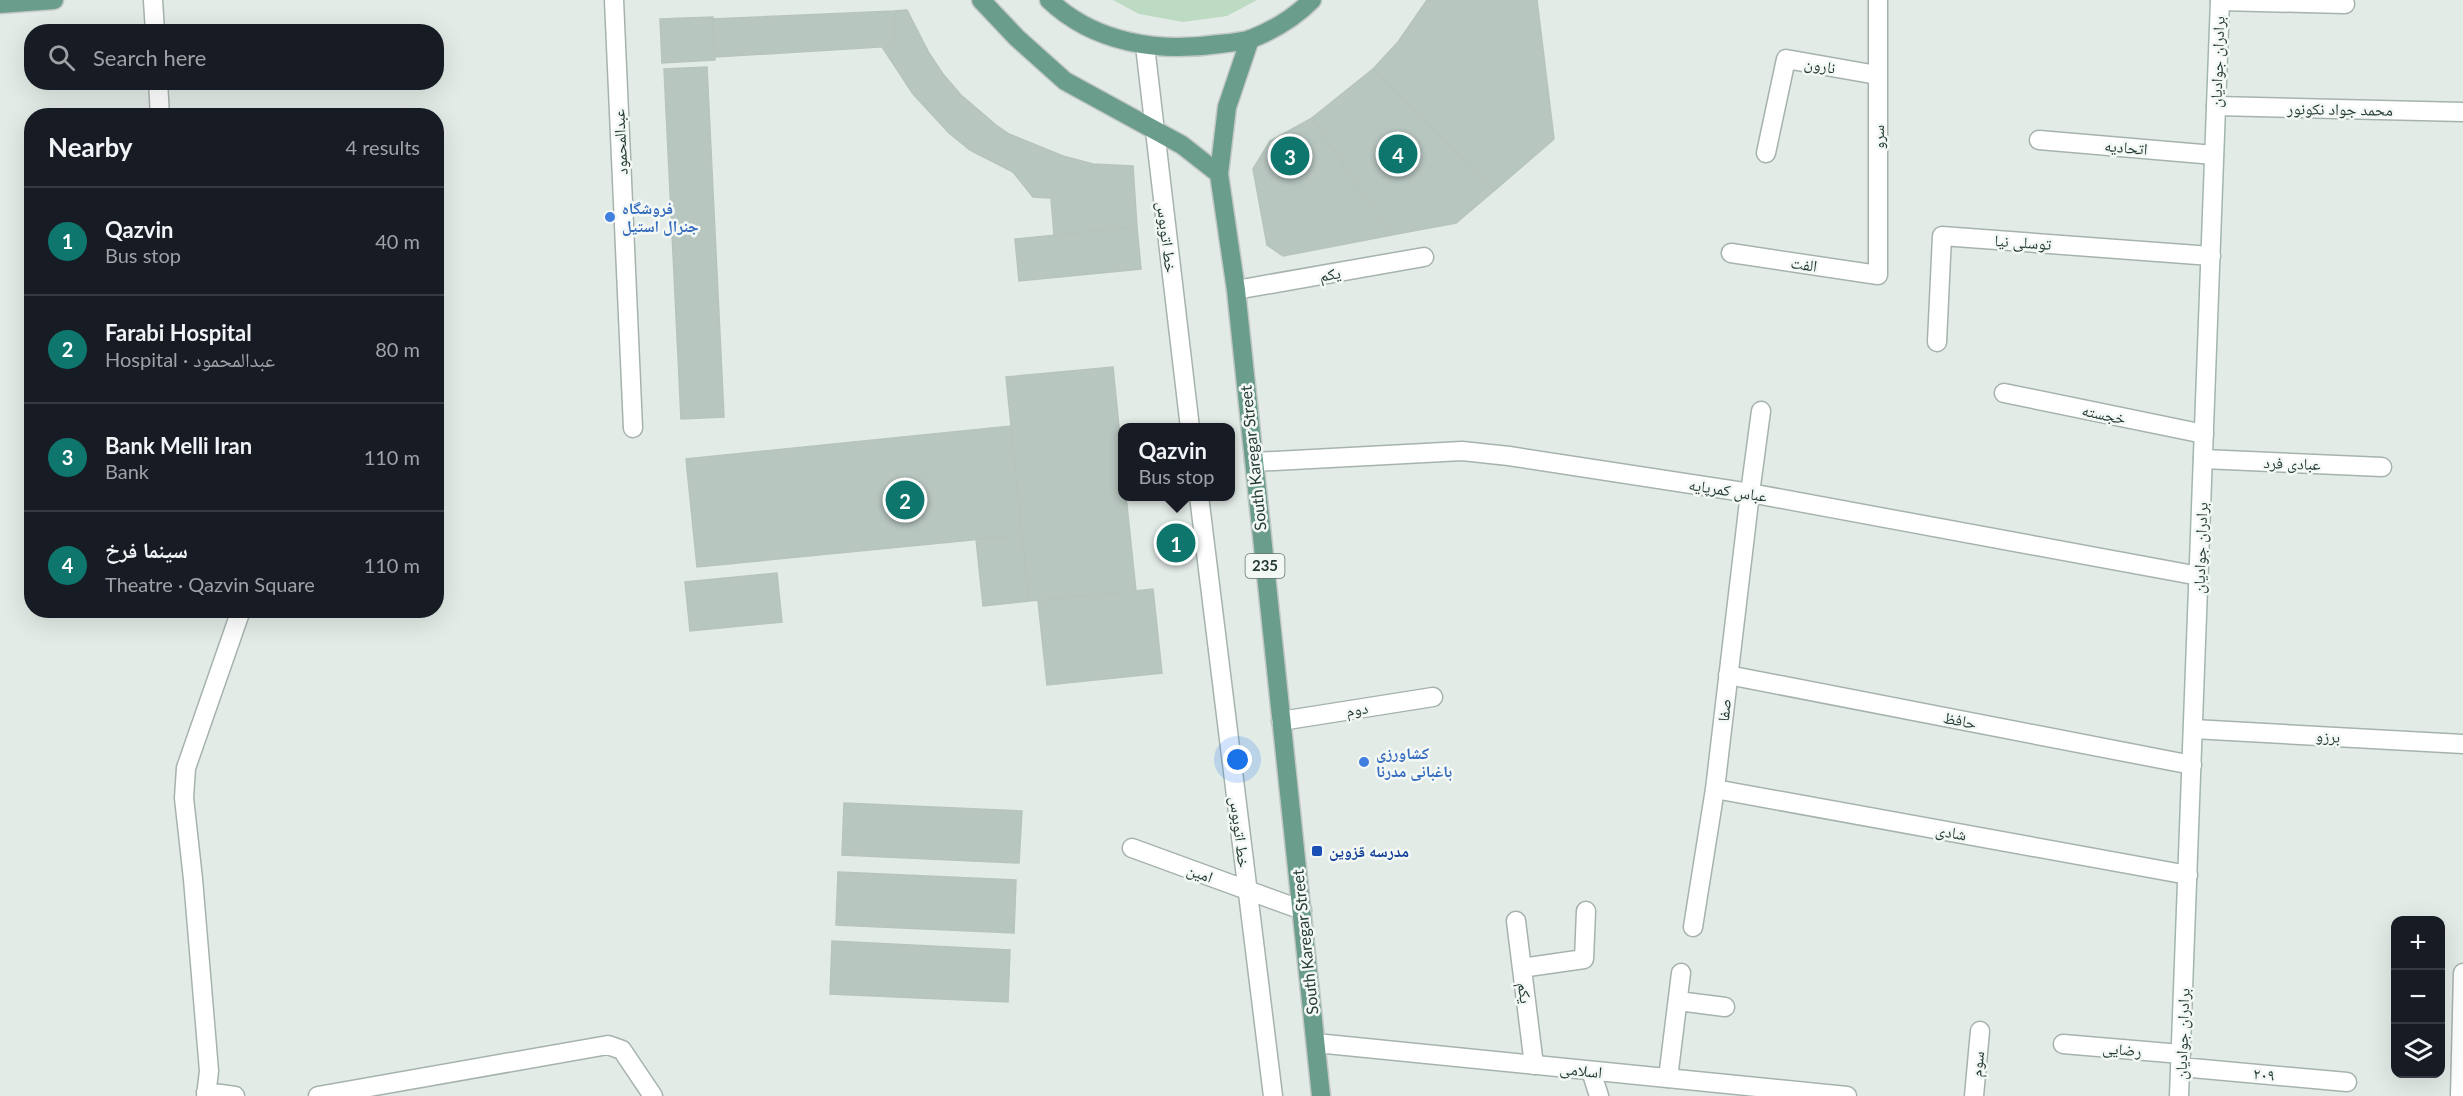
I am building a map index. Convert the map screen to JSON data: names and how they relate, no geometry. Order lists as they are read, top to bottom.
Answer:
{
  "streets": {
    "main road": ["South Karegar Street", "235"],
    "street": [
      "برادران جوادیان",
      "نارون",
      "محمد جواد نکونور",
      "سرو",
      "عبدالمحمود",
      "اتحادیه",
      "خط اتوبوس",
      "توسلی نیا",
      "الفت",
      "یکم",
      "خجسته",
      "عبادی فرد",
      "عباس کمرپایه",
      "دوم",
      "صفا",
      "حافظ",
      "برزو",
      "شادی",
      "امین",
      "رضایی",
      "سوم",
      "اسلامی",
      "۲۰۹"
    ]
  },
  "crossings": [
    ["برادران جوادیان", "محمد جواد نکونور"],
    ["برادران جوادیان", "اتحادیه"],
    ["برادران جوادیان", "توسلی نیا"],
    ["برادران جوادیان", "خجسته"],
    ["برادران جوادیان", "عبادی فرد"],
    ["برادران جوادیان", "عباس کمرپایه"],
    ["برادران جوادیان", "حافظ"],
    ["برادران جوادیان", "برزو"],
    ["برادران جوادیان", "شادی"],
    ["برادران جوادیان", "رضایی"],
    ["برادران جوادیان", "۲۰۹"],
    ["نارون", "سرو"],
    ["سرو", "الفت"],
    ["یکم", "South Karegar Street"],
    ["یکم", "اسلامی"],
    ["South Karegar Street", "عباس کمرپایه"],
    ["South Karegar Street", "دوم"],
    ["South Karegar Street", "امین"],
    ["South Karegar Street", "اسلامی"],
    ["عباس کمرپایه", "صفا"],
    ["صفا", "حافظ"],
    ["صفا", "شادی"],
    ["رضایی", "۲۰۹"]
  ],
  "places": {
    "other": ["فروشگاه جنرال استیل", "کشاورزی باغبانی مدرنا"],
    "transit": ["مدرسه قزوین"]
  },
  "page": {
    "search": "Search here",
    "heading": ["Nearby", "4 results"],
    "pins": [
      "4",
      "3",
      "2",
      "1"
    ],
    "list": [
      {
        "mark": "1",
        "name": "Qazvin",
        "note": "Bus stop",
        "value": "40 m"
      },
      {
        "mark": "2",
        "name": "Farabi Hospital",
        "note": "Hospital · عبدالمحمود",
        "value": "80 m"
      },
      {
        "mark": "3",
        "name": "Bank Melli Iran",
        "note": "Bank",
        "value": "110 m"
      },
      {
        "mark": "4",
        "name": "سینما فرخ",
        "note": "Theatre · Qazvin Square",
        "value": "110 m"
      }
    ],
    "popup": ["Qazvin", "Bus stop"],
    "map_buttons": ["+", "−"]
  }
}
